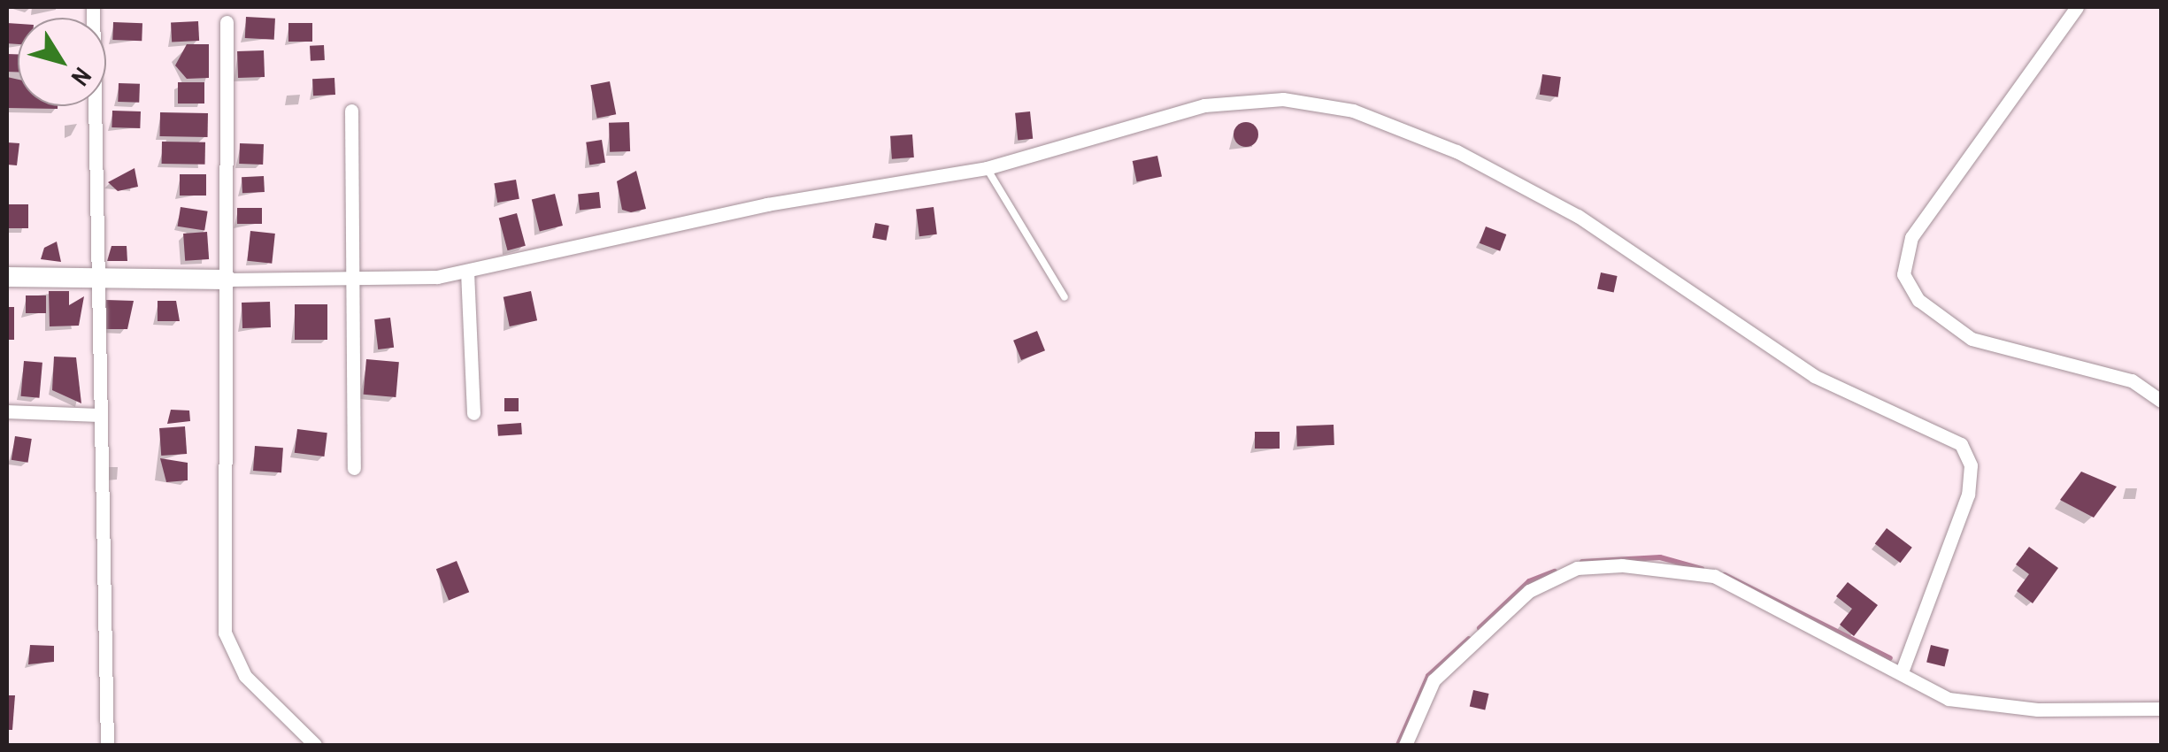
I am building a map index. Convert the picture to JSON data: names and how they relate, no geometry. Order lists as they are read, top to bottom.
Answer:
{
  "north": "bottom right"
}
